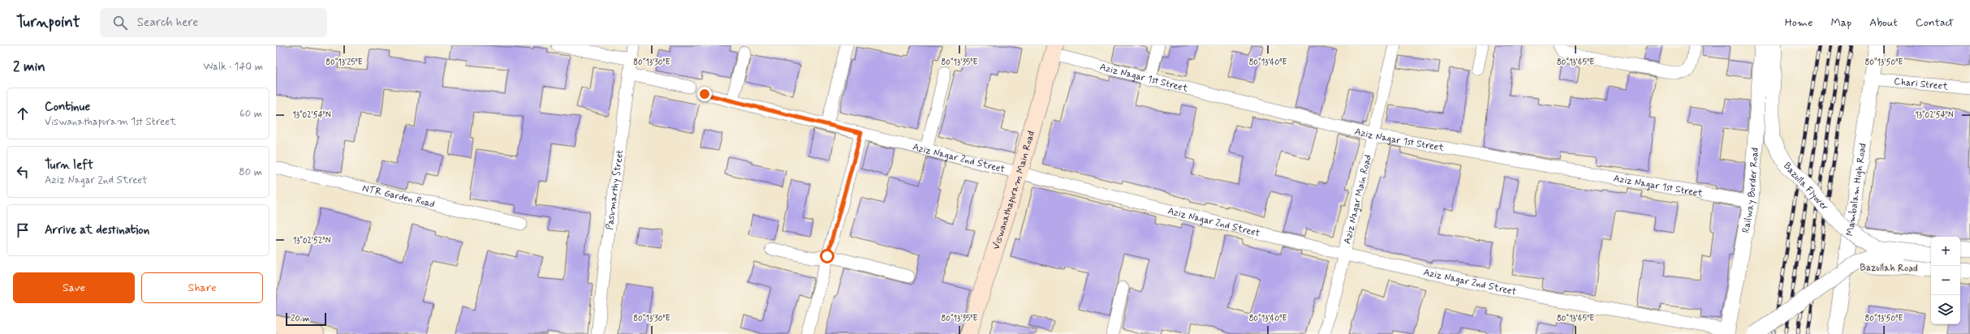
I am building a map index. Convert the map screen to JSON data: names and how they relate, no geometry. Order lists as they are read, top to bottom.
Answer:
{
  "streets": {
    "main road": ["Viswanathapuram Main Road"],
    "street": [
      "Aziz Nagar 1st Street",
      "Chari Street",
      "Aziz Nagar 2nd Street",
      "Bazulla Flyover",
      "Pasumarthy Street",
      "Mambalam High Road",
      "Railway Border Road",
      "NTR Garden Road",
      "Aziz Nagar Main Road",
      "Bazullah Road"
    ]
  },
  "crossings": [
    ["Aziz Nagar 1st Street", "Viswanathapuram Main Road"],
    ["Aziz Nagar 1st Street", "Railway Border Road"],
    ["Aziz Nagar 1st Street", "Aziz Nagar Main Road"],
    ["Chari Street", "Mambalam High Road"],
    ["Aziz Nagar 2nd Street", "Viswanathapuram Main Road"],
    ["Aziz Nagar 2nd Street", "Railway Border Road"],
    ["Aziz Nagar 2nd Street", "Aziz Nagar Main Road"],
    ["Mambalam High Road", "Bazullah Road"]
  ],
  "scale_bar": "20 m",
  "page": {
    "header": "Turnpoint",
    "search": "Search here",
    "nav": [
      "Home",
      "Map",
      "About",
      "Contact"
    ],
    "heading": ["2 min", "Walk · 140 m"],
    "list": [
      ["Continue", "Viswanathapuram 1st Street", "60 m"],
      ["Turn left", "Aziz Nagar 2nd Street", "80 m"],
      "Arrive at destination"
    ],
    "map_buttons": ["+", "−"],
    "buttons": ["Save", "Share"],
    "scale": "20 m"
  },
  "coordinates": [
    "80°13'25\"E",
    "80°13'30\"E",
    "80°13'35\"E",
    "80°13'40\"E",
    "80°13'45\"E",
    "80°13'50\"E",
    "13°02'54\"N",
    "13°02'52\"N"
  ]
}
